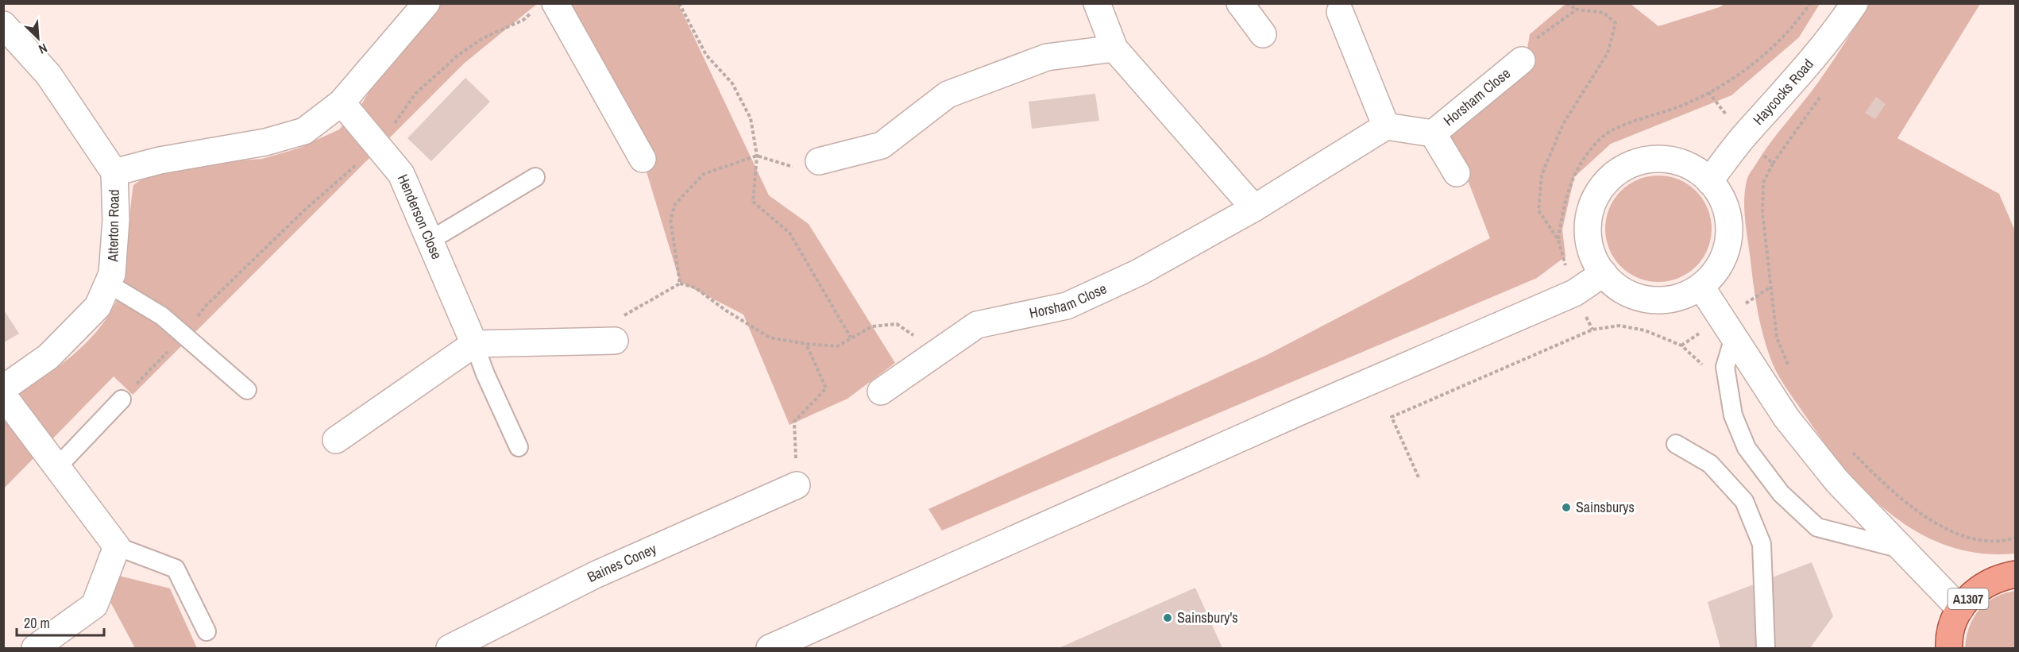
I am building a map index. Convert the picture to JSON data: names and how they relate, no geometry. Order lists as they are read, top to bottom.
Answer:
{
  "streets": {
    "main road": ["A1307"],
    "street": [
      "Haycocks Road",
      "Horsham Close",
      "Henderson Close",
      "Atterton Road",
      "Baines Coney"
    ]
  },
  "places": ["Sainsburys", "Sainsbury's"],
  "scale_bar": "20 m",
  "north": "bottom right"
}
